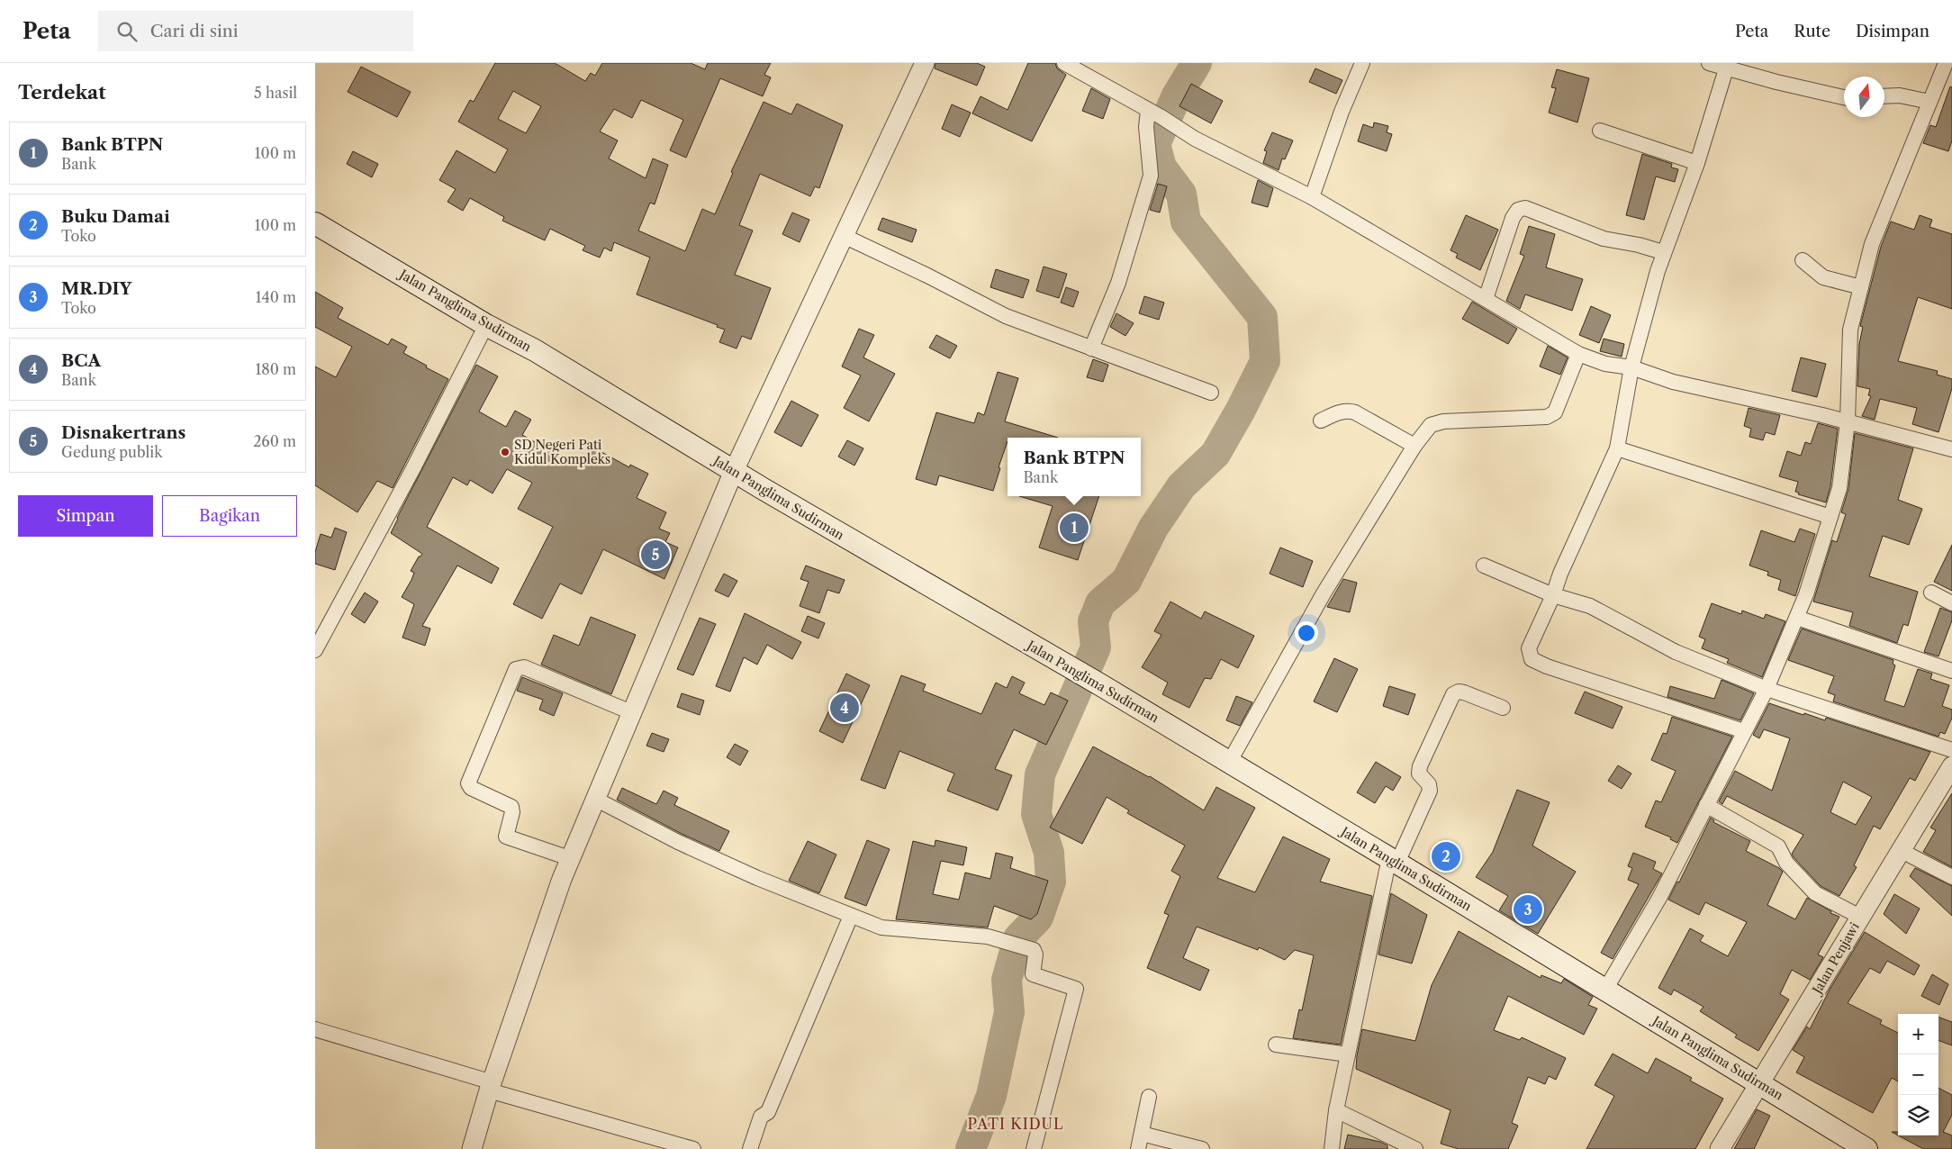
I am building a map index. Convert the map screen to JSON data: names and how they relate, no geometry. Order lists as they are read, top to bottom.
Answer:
{
  "streets": {
    "main road": ["Jalan Panglima Sudirman"],
    "street": ["Jalan Penjawi"]
  },
  "crossings": [
    ["Jalan Panglima Sudirman", "Jalan Penjawi"]
  ],
  "districts": ["PATI KIDUL"],
  "places": ["SD Negeri Pati Kidul Kompleks"],
  "north": "top",
  "page": {
    "header": "Peta",
    "search": "Cari di sini",
    "nav": ["Peta", "Rute", "Disimpan"],
    "heading": ["Terdekat", "5 hasil"],
    "list": [
      {
        "mark": "1",
        "name": "Bank BTPN",
        "note": "Bank",
        "value": "100 m"
      },
      {
        "mark": "2",
        "name": "Buku Damai",
        "note": "Toko",
        "value": "100 m"
      },
      {
        "mark": "3",
        "name": "MR.DIY",
        "note": "Toko",
        "value": "140 m"
      },
      {
        "mark": "4",
        "name": "BCA",
        "note": "Bank",
        "value": "180 m"
      },
      {
        "mark": "5",
        "name": "Disnakertrans",
        "note": "Gedung publik",
        "value": "260 m"
      }
    ],
    "popup": ["Bank BTPN", "Bank"],
    "buttons": ["Simpan", "Bagikan"],
    "pins": [
      "1",
      "5",
      "4",
      "2",
      "3"
    ],
    "map_buttons": ["+", "−"]
  }
}
